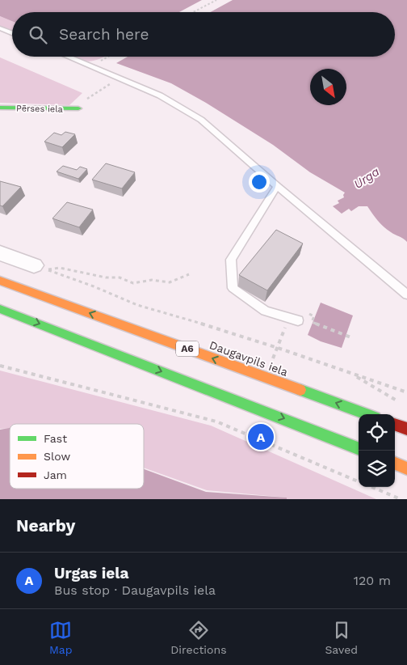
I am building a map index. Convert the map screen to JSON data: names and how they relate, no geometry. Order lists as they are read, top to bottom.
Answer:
{
  "streets": {
    "main road": ["Pērses iela", "A6", "Daugavpils iela"]
  },
  "water": ["Urga"],
  "legend": ["Fast", "Slow", "Jam"],
  "north": "bottom right",
  "page": {
    "search": "Search here",
    "pins": "A",
    "heading": "Nearby",
    "list": [
      {
        "mark": "A",
        "name": "Urgas iela",
        "note": "Bus stop · Daugavpils iela",
        "value": "120 m"
      }
    ],
    "nav": ["Map", "Directions", "Saved"]
  }
}
